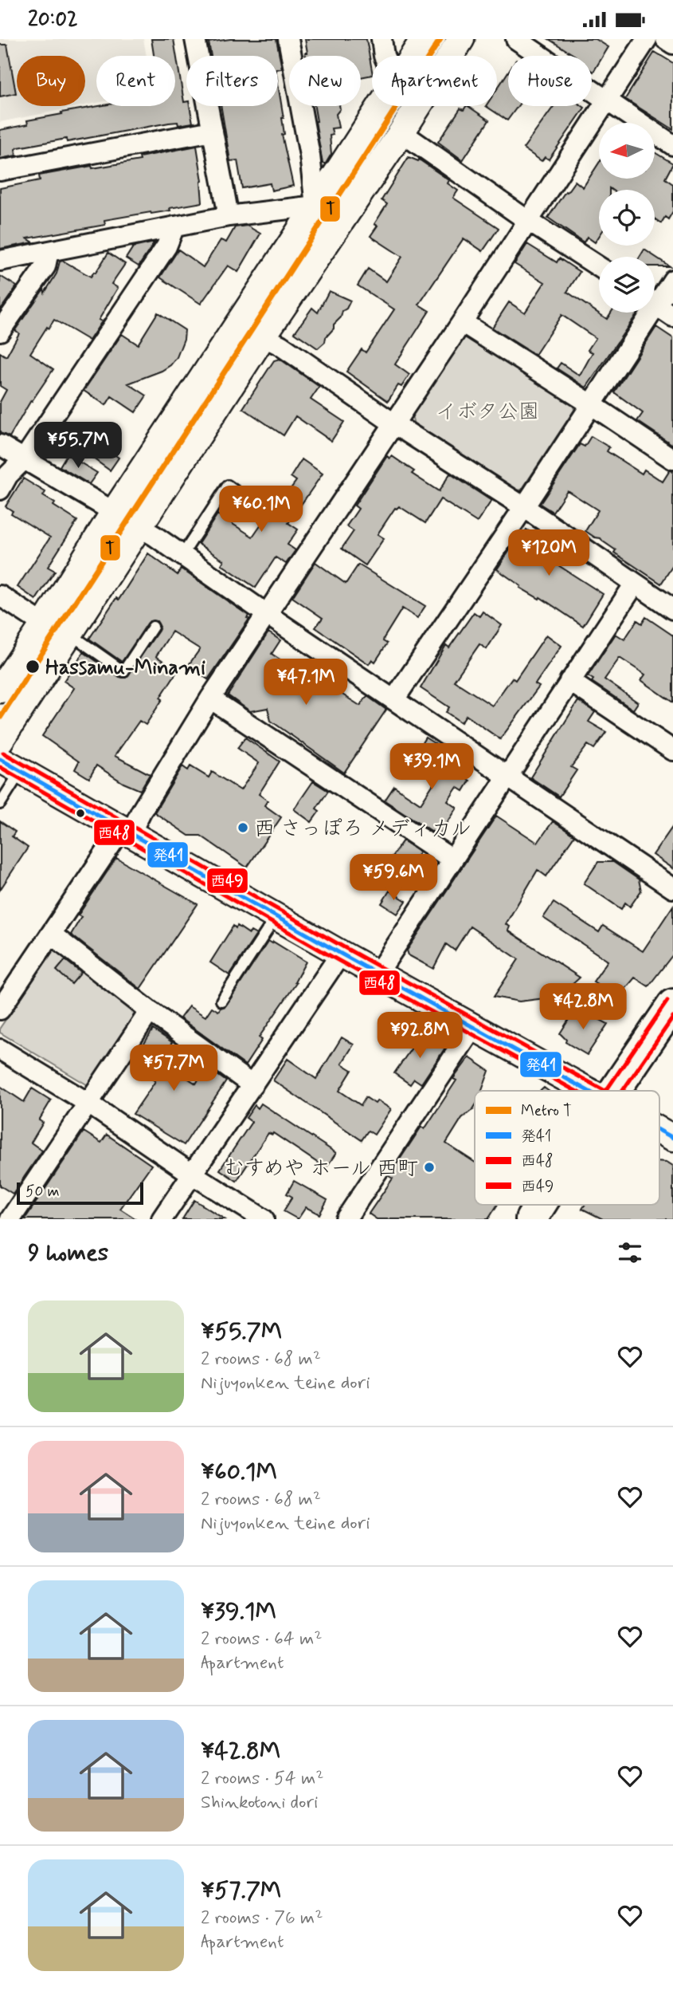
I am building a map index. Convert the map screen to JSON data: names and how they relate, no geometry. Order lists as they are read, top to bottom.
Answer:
{
  "parks": ["イボタ公園"],
  "places": ["Hassamu-Minami", "西 さっぽろ メディカル", "むすめや ホール 西町"],
  "lines": [
    "metro line T",
    "transit line 西49",
    "transit line 発41",
    "transit line 西48"
  ],
  "legend": [
    "Metro T",
    "発41",
    "西48",
    "西49"
  ],
  "scale_bar": "50 m",
  "north": "left",
  "page": {
    "status": "20:02",
    "chip": [
      "Buy",
      "Rent",
      "Filters",
      "New",
      "Apartment",
      "House"
    ],
    "price": [
      "¥55.7M",
      "¥60.1M",
      "¥120M",
      "¥47.1M",
      "¥39.1M",
      "¥59.6M",
      "¥42.8M",
      "¥92.8M",
      "¥57.7M"
    ],
    "scale": "50 m",
    "heading": "9 homes",
    "list": [
      {
        "name": "¥55.7M",
        "note": "2 rooms · 68 m² · Nijuyonken teine dori"
      },
      {
        "name": "¥60.1M",
        "note": "2 rooms · 68 m² · Nijuyonken teine dori"
      },
      {
        "name": "¥39.1M",
        "note": "2 rooms · 64 m² · Apartment"
      },
      {
        "name": "¥42.8M",
        "note": "2 rooms · 54 m² · Shinkotoni dori"
      },
      {
        "name": "¥57.7M",
        "note": "2 rooms · 76 m² · Apartment"
      }
    ]
  }
}
